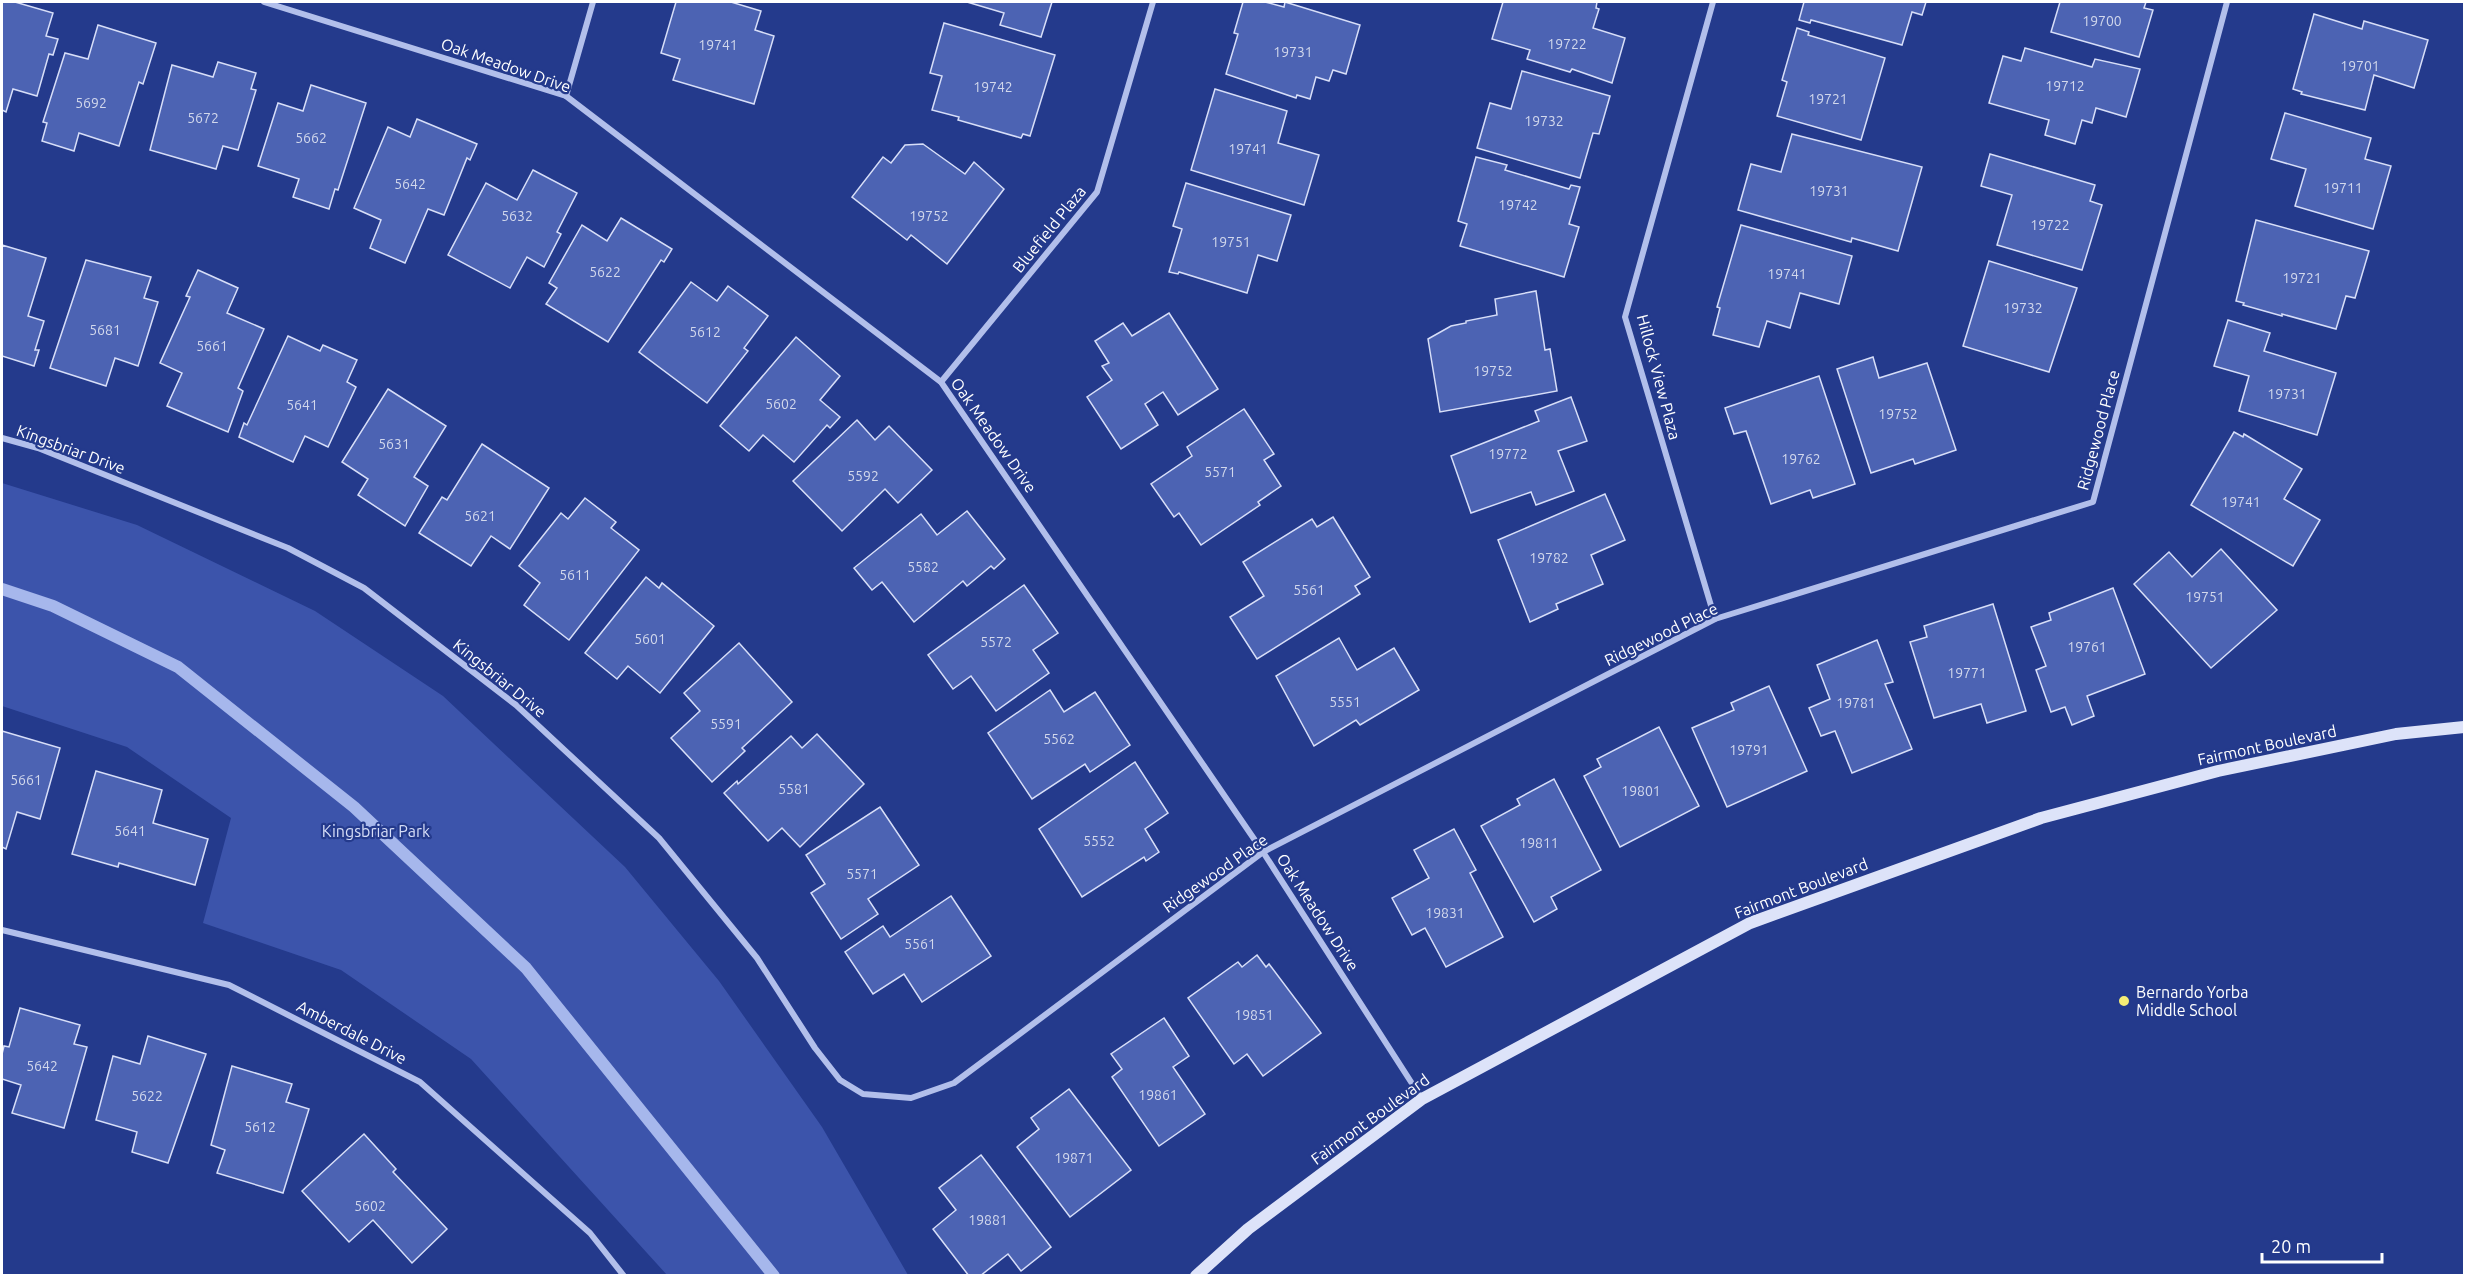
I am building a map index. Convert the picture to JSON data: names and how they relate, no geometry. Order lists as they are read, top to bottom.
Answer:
{
  "streets": {
    "main road": ["Fairmont Boulevard"],
    "street": [
      "Oak Meadow Drive",
      "Bluefield Plaza",
      "Hillock View Plaza",
      "Ridgewood Place",
      "Kingsbriar Drive",
      "Amberdale Drive"
    ]
  },
  "crossings": [
    ["Oak Meadow Drive", "Bluefield Plaza"],
    ["Oak Meadow Drive", "Ridgewood Place"],
    ["Oak Meadow Drive", "Fairmont Boulevard"],
    ["Hillock View Plaza", "Ridgewood Place"],
    ["Ridgewood Place", "Kingsbriar Drive"]
  ],
  "parks": ["Kingsbriar Park"],
  "places": ["Bernardo Yorba Middle School"],
  "house_numbers": [
    "19700",
    "19722",
    "19741",
    "19731",
    "19701",
    "19712",
    "19742",
    "19721",
    "5692",
    "5672",
    "19732",
    "5662",
    "19741",
    "5642",
    "19711",
    "19731",
    "19742",
    "5632",
    "19752",
    "19722",
    "19751",
    "5622",
    "19741",
    "19721",
    "19732",
    "5681",
    "5612",
    "5661",
    "19752",
    "19731",
    "5602",
    "5641",
    "19752",
    "5631",
    "19772",
    "19762",
    "5571",
    "5592",
    "19741",
    "5621",
    "19782",
    "5582",
    "5611",
    "5561",
    "19751",
    "5601",
    "5572",
    "19761",
    "19771",
    "5551",
    "19781",
    "5591",
    "5562",
    "19791",
    "5661",
    "5581",
    "19801",
    "5641",
    "5552",
    "19811",
    "5571",
    "19831",
    "5561",
    "19851",
    "5642",
    "19861",
    "5622",
    "5612",
    "19871",
    "5602",
    "19881"
  ],
  "scale_bar": "20 m"
}
